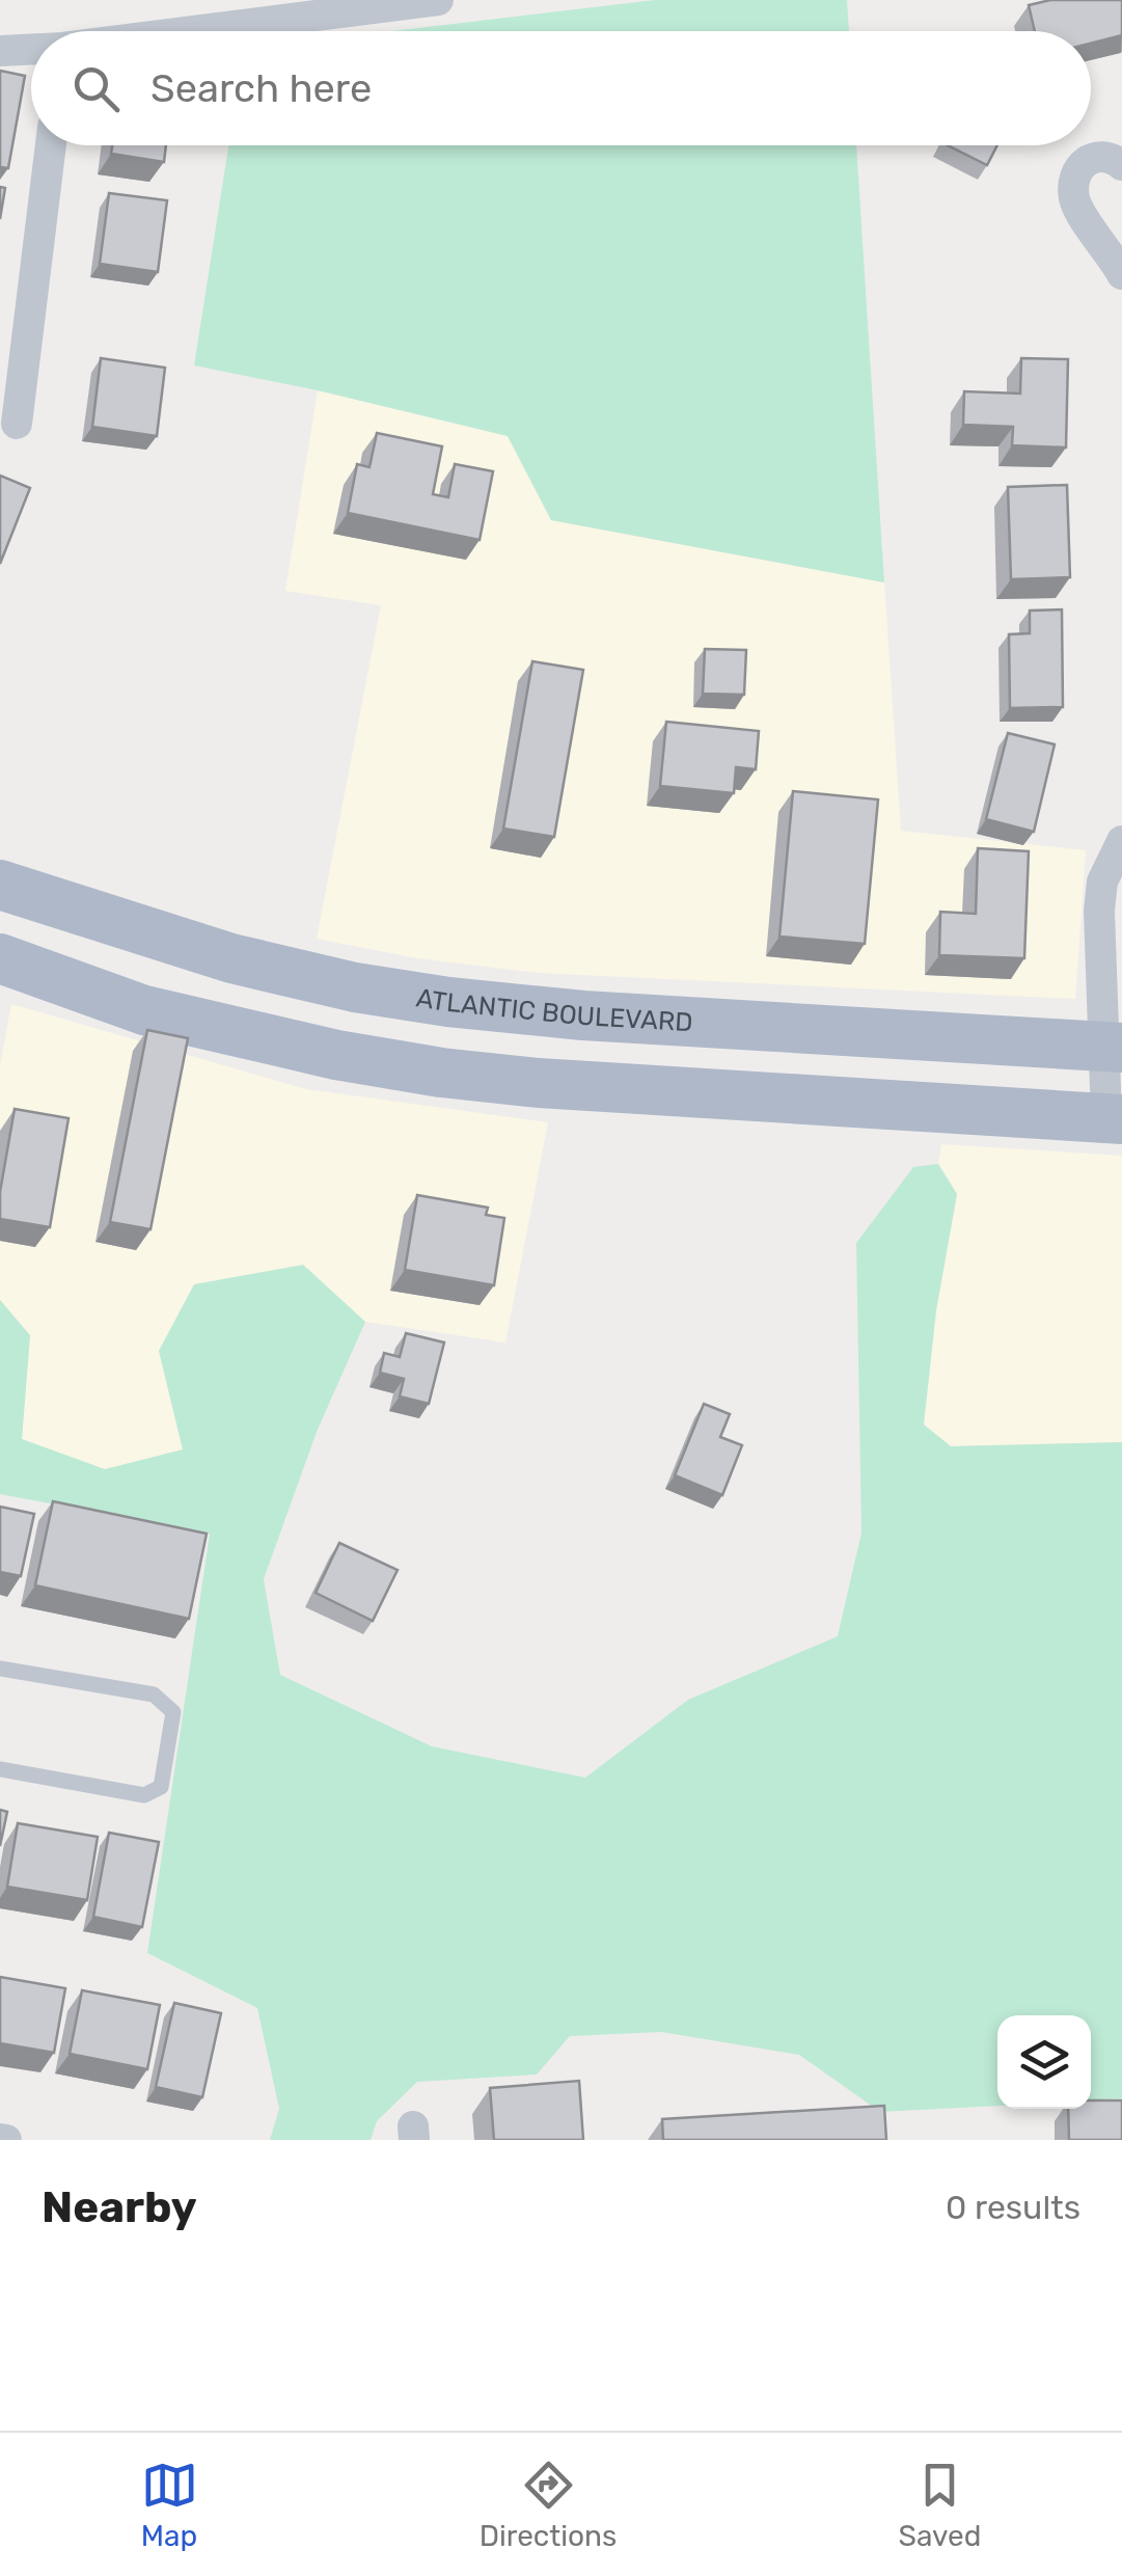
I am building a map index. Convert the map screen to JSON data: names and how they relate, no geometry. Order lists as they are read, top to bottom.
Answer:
{
  "streets": {
    "main road": ["ATLANTIC BOULEVARD"]
  },
  "page": {
    "search": "Search here",
    "heading": ["Nearby", "0 results"],
    "nav": ["Map", "Directions", "Saved"]
  }
}
